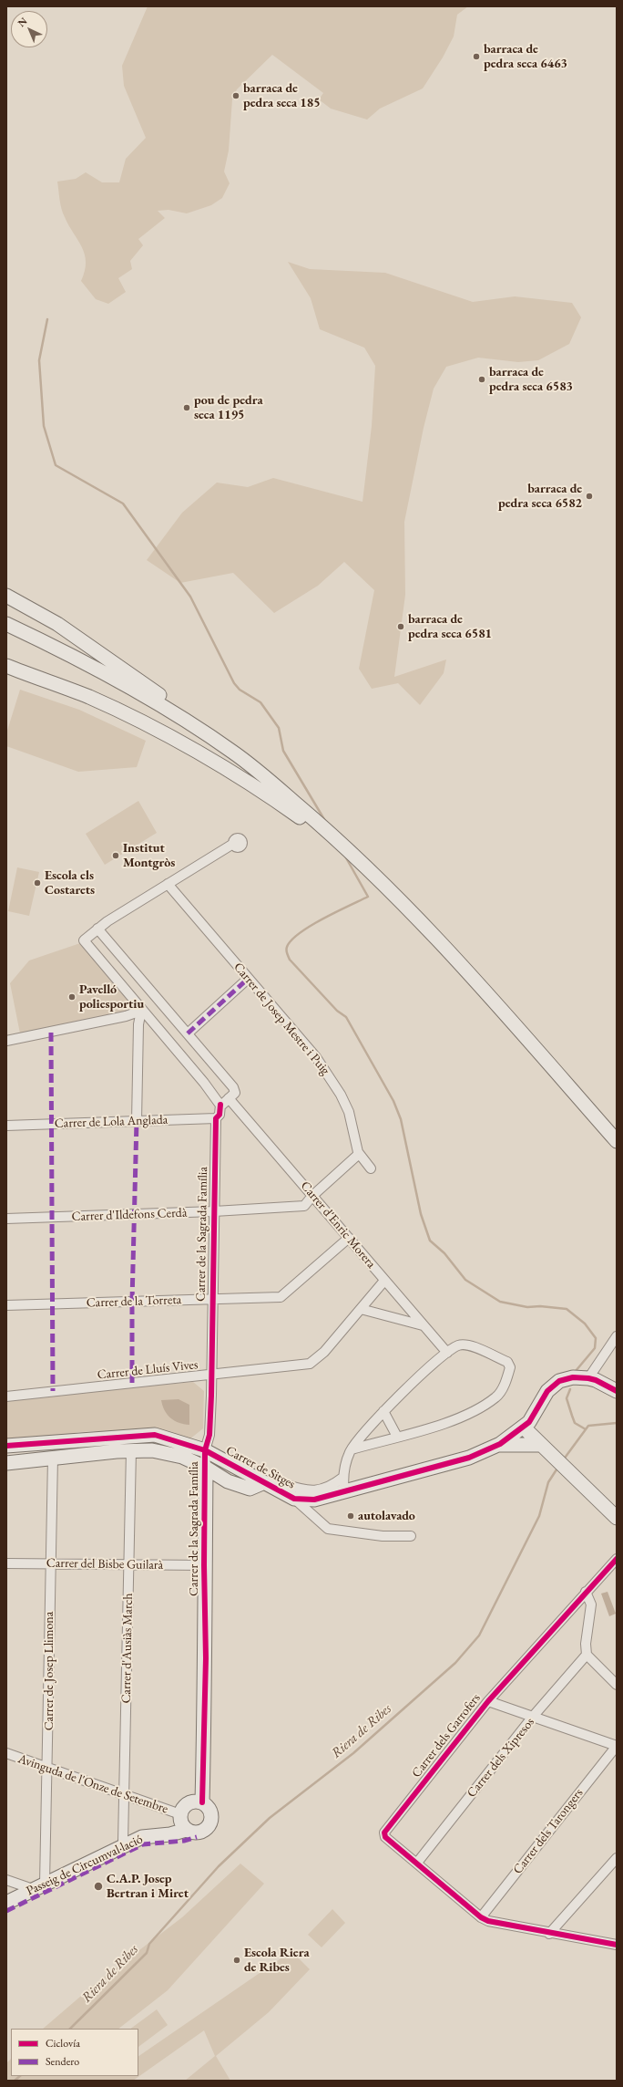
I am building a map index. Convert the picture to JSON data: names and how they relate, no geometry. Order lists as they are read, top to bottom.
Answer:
{
  "streets": {
    "street": [
      "Carrer de Josep Mestre i Puig",
      "Carrer de Lola Anglada",
      "Carrer d'Ildefons Cerdà",
      "Carrer d'Enric Morera",
      "Carrer de la Sagrada Família",
      "Carrer de la Torreta",
      "Carrer de Lluís Vives",
      "Carrer de Sitges",
      "Carrer del Bisbe Guilarà",
      "Carrer d'Ausiàs March",
      "Carrer de Josep Llimona",
      "Carrer dels Garrofers",
      "Carrer dels Xipresos",
      "Avinguda de l'Onze de Setembre",
      "Carrer dels Tarongers",
      "Passeig de Circumval·lació"
    ]
  },
  "crossings": [
    ["Carrer de Josep Mestre i Puig", "Carrer d'Ildefons Cerdà"],
    ["Carrer de Lola Anglada", "Carrer de la Sagrada Família"],
    ["Carrer d'Ildefons Cerdà", "Carrer d'Enric Morera"],
    ["Carrer d'Ildefons Cerdà", "Carrer de la Sagrada Família"],
    ["Carrer d'Enric Morera", "Carrer de la Torreta"],
    ["Carrer d'Enric Morera", "Carrer de Lluís Vives"],
    ["Carrer de la Sagrada Família", "Carrer de la Torreta"],
    ["Carrer de la Sagrada Família", "Carrer de Lluís Vives"],
    ["Carrer de la Sagrada Família", "Carrer de Sitges"],
    ["Carrer de la Sagrada Família", "Carrer del Bisbe Guilarà"],
    ["Carrer de la Sagrada Família", "Avinguda de l'Onze de Setembre"],
    ["Carrer de la Sagrada Família", "Passeig de Circumval·lació"],
    ["Carrer del Bisbe Guilarà", "Carrer d'Ausiàs March"],
    ["Carrer del Bisbe Guilarà", "Carrer de Josep Llimona"],
    ["Carrer d'Ausiàs March", "Avinguda de l'Onze de Setembre"],
    ["Carrer d'Ausiàs March", "Passeig de Circumval·lació"],
    ["Carrer de Josep Llimona", "Avinguda de l'Onze de Setembre"],
    ["Carrer de Josep Llimona", "Passeig de Circumval·lació"],
    ["Carrer dels Garrofers", "Carrer dels Xipresos"],
    ["Carrer dels Garrofers", "Carrer dels Tarongers"],
    ["Avinguda de l'Onze de Setembre", "Passeig de Circumval·lació"]
  ],
  "water": ["Riera de Ribes"],
  "places": [
    "barraca de pedra seca 6463",
    "barraca de pedra seca 185",
    "barraca de pedra seca 6583",
    "pou de pedra seca 1195",
    "barraca de pedra seca 6582",
    "barraca de pedra seca 6581",
    "Institut Montgròs",
    "Escola els Costarets",
    "Pavelló poliesportiu",
    "autolavado",
    "C.A.P. Josep Bertran i Miret",
    "Escola Riera de Ribes"
  ],
  "legend": ["Ciclovía", "Sendero"],
  "north": "top left"
}
